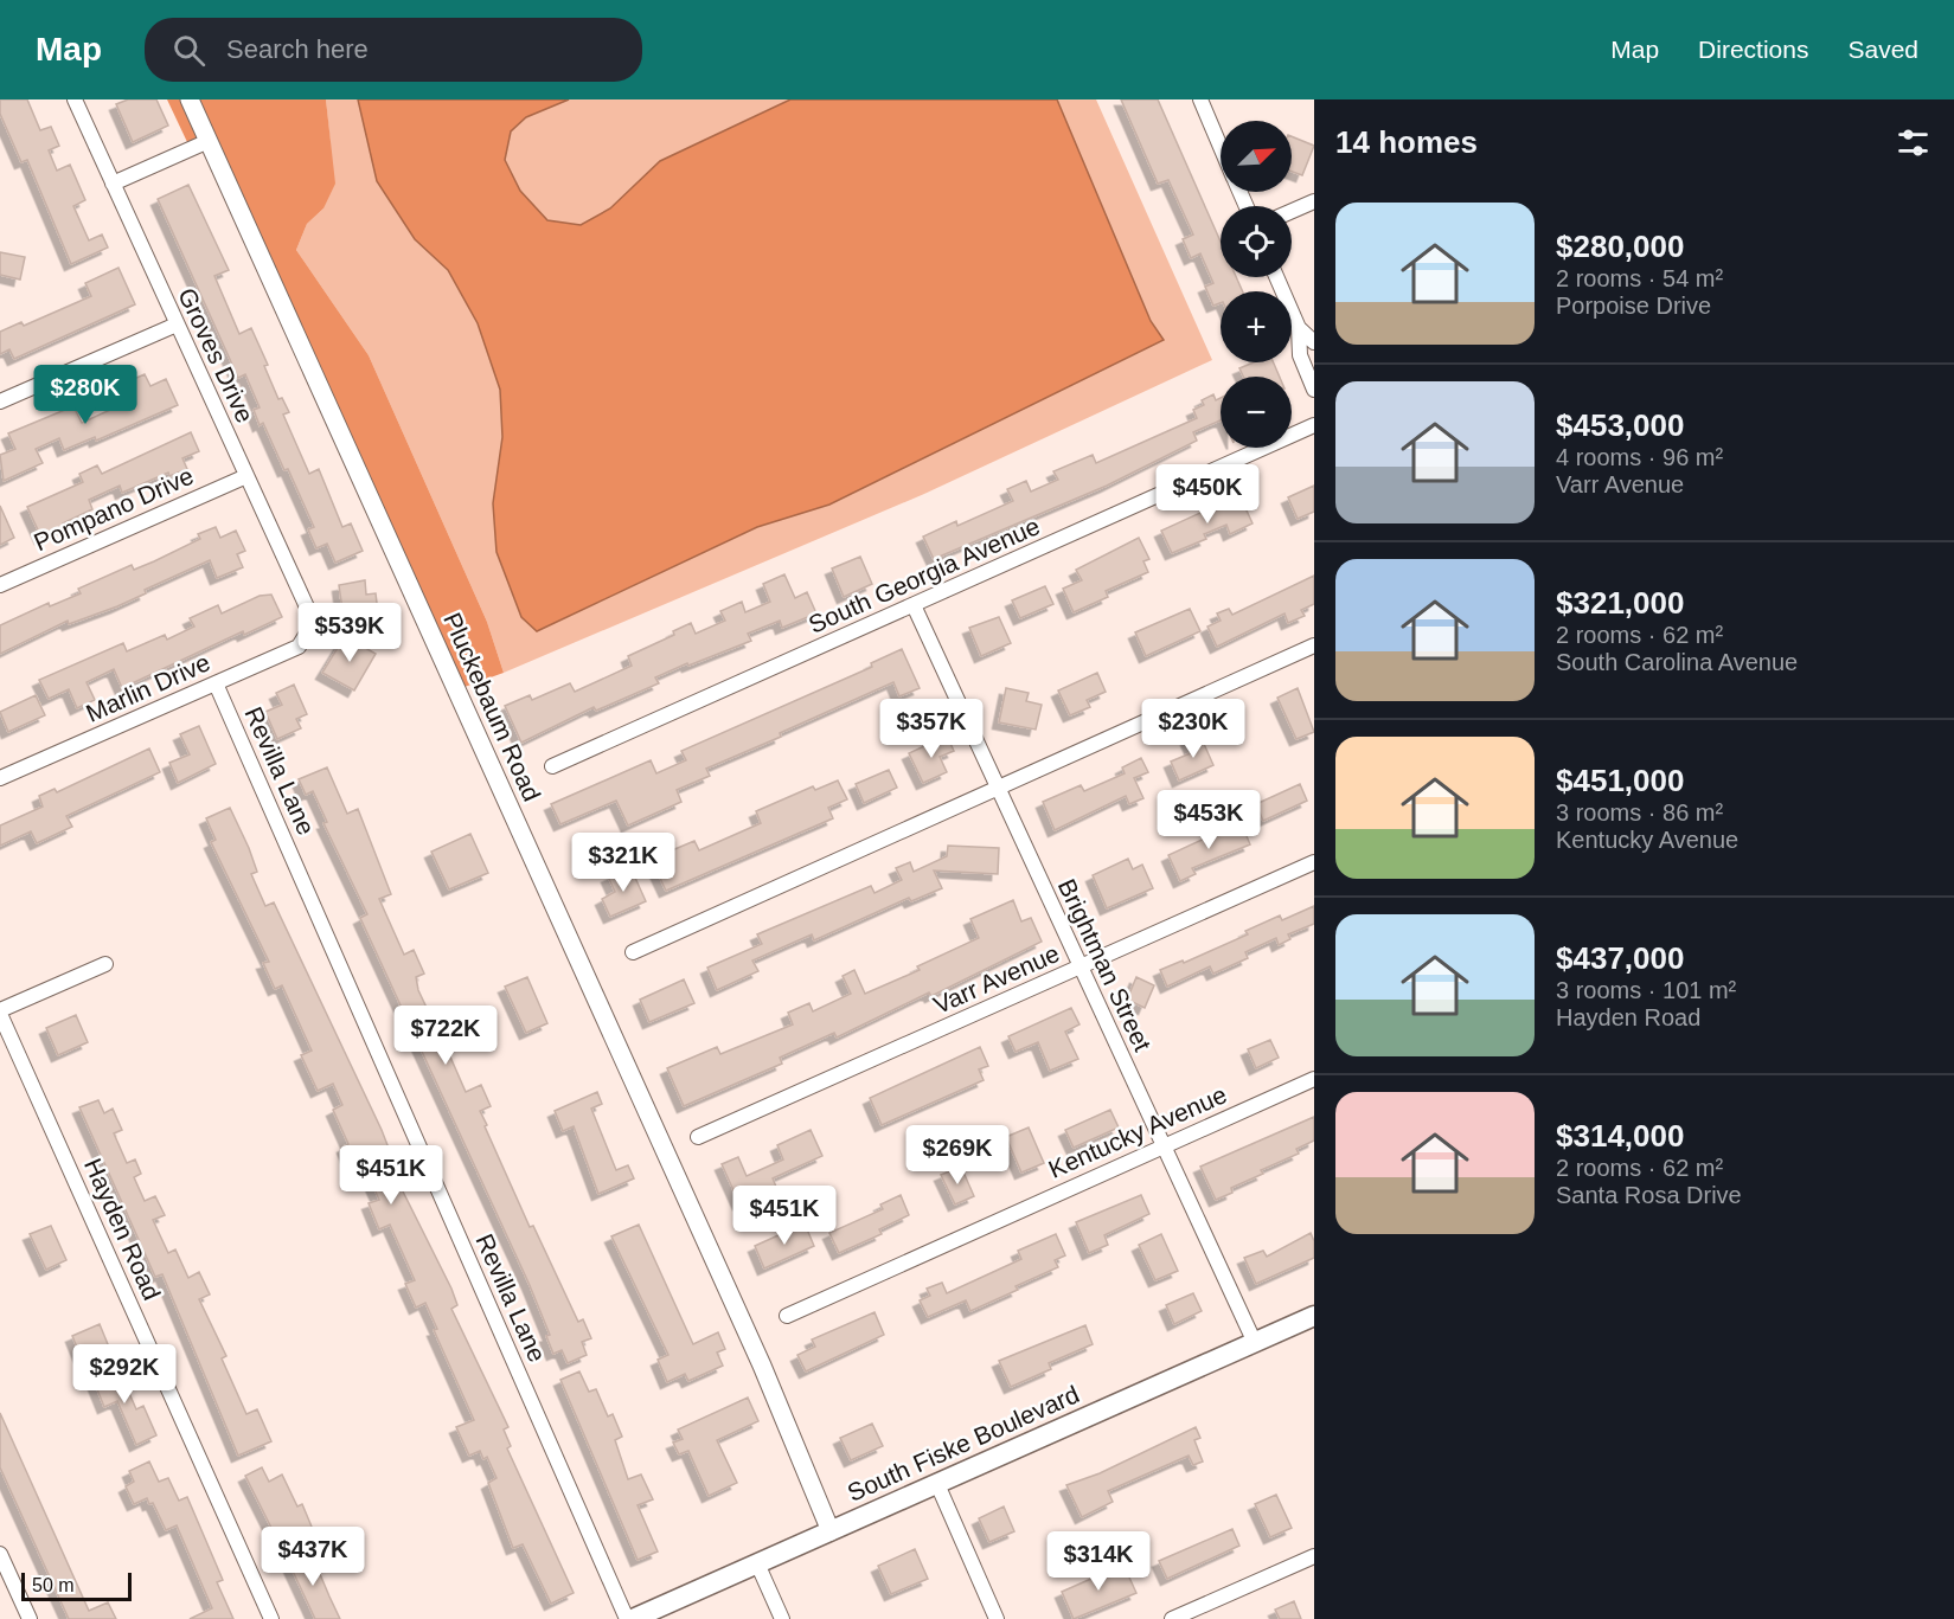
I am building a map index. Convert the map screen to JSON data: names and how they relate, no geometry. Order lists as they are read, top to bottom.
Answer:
{
  "streets": {
    "main road": ["South Fiske Boulevard"],
    "street": [
      "Groves Drive",
      "Pompano Drive",
      "South Georgia Avenue",
      "Marlin Drive",
      "Pluckebaum Road",
      "Revilla Lane",
      "Brightman Street",
      "Varr Avenue",
      "Kentucky Avenue",
      "Hayden Road"
    ]
  },
  "crossings": [
    ["Groves Drive", "Pompano Drive"],
    ["Groves Drive", "Marlin Drive"],
    ["South Georgia Avenue", "Brightman Street"],
    ["Marlin Drive", "Revilla Lane"],
    ["Pluckebaum Road", "South Fiske Boulevard"],
    ["Revilla Lane", "South Fiske Boulevard"],
    ["Brightman Street", "Varr Avenue"],
    ["Brightman Street", "Kentucky Avenue"],
    ["Brightman Street", "South Fiske Boulevard"]
  ],
  "scale_bar": "50 m",
  "north": "top right",
  "page": {
    "header": "Map",
    "search": "Search here",
    "nav": ["Map", "Directions", "Saved"],
    "heading": "14 homes",
    "map_buttons": ["+", "−"],
    "list": [
      {
        "name": "$280,000",
        "note": "2 rooms · 54 m² · Porpoise Drive"
      },
      {
        "name": "$453,000",
        "note": "4 rooms · 96 m² · Varr Avenue"
      },
      {
        "name": "$321,000",
        "note": "2 rooms · 62 m² · South Carolina Avenue"
      },
      {
        "name": "$451,000",
        "note": "3 rooms · 86 m² · Kentucky Avenue"
      },
      {
        "name": "$437,000",
        "note": "3 rooms · 101 m² · Hayden Road"
      },
      {
        "name": "$314,000",
        "note": "2 rooms · 62 m² · Santa Rosa Drive"
      }
    ],
    "price": [
      "$280K",
      "$450K",
      "$539K",
      "$357K",
      "$230K",
      "$453K",
      "$321K",
      "$722K",
      "$269K",
      "$451K",
      "$451K",
      "$292K",
      "$437K",
      "$314K"
    ],
    "scale": "50 m"
  }
}
